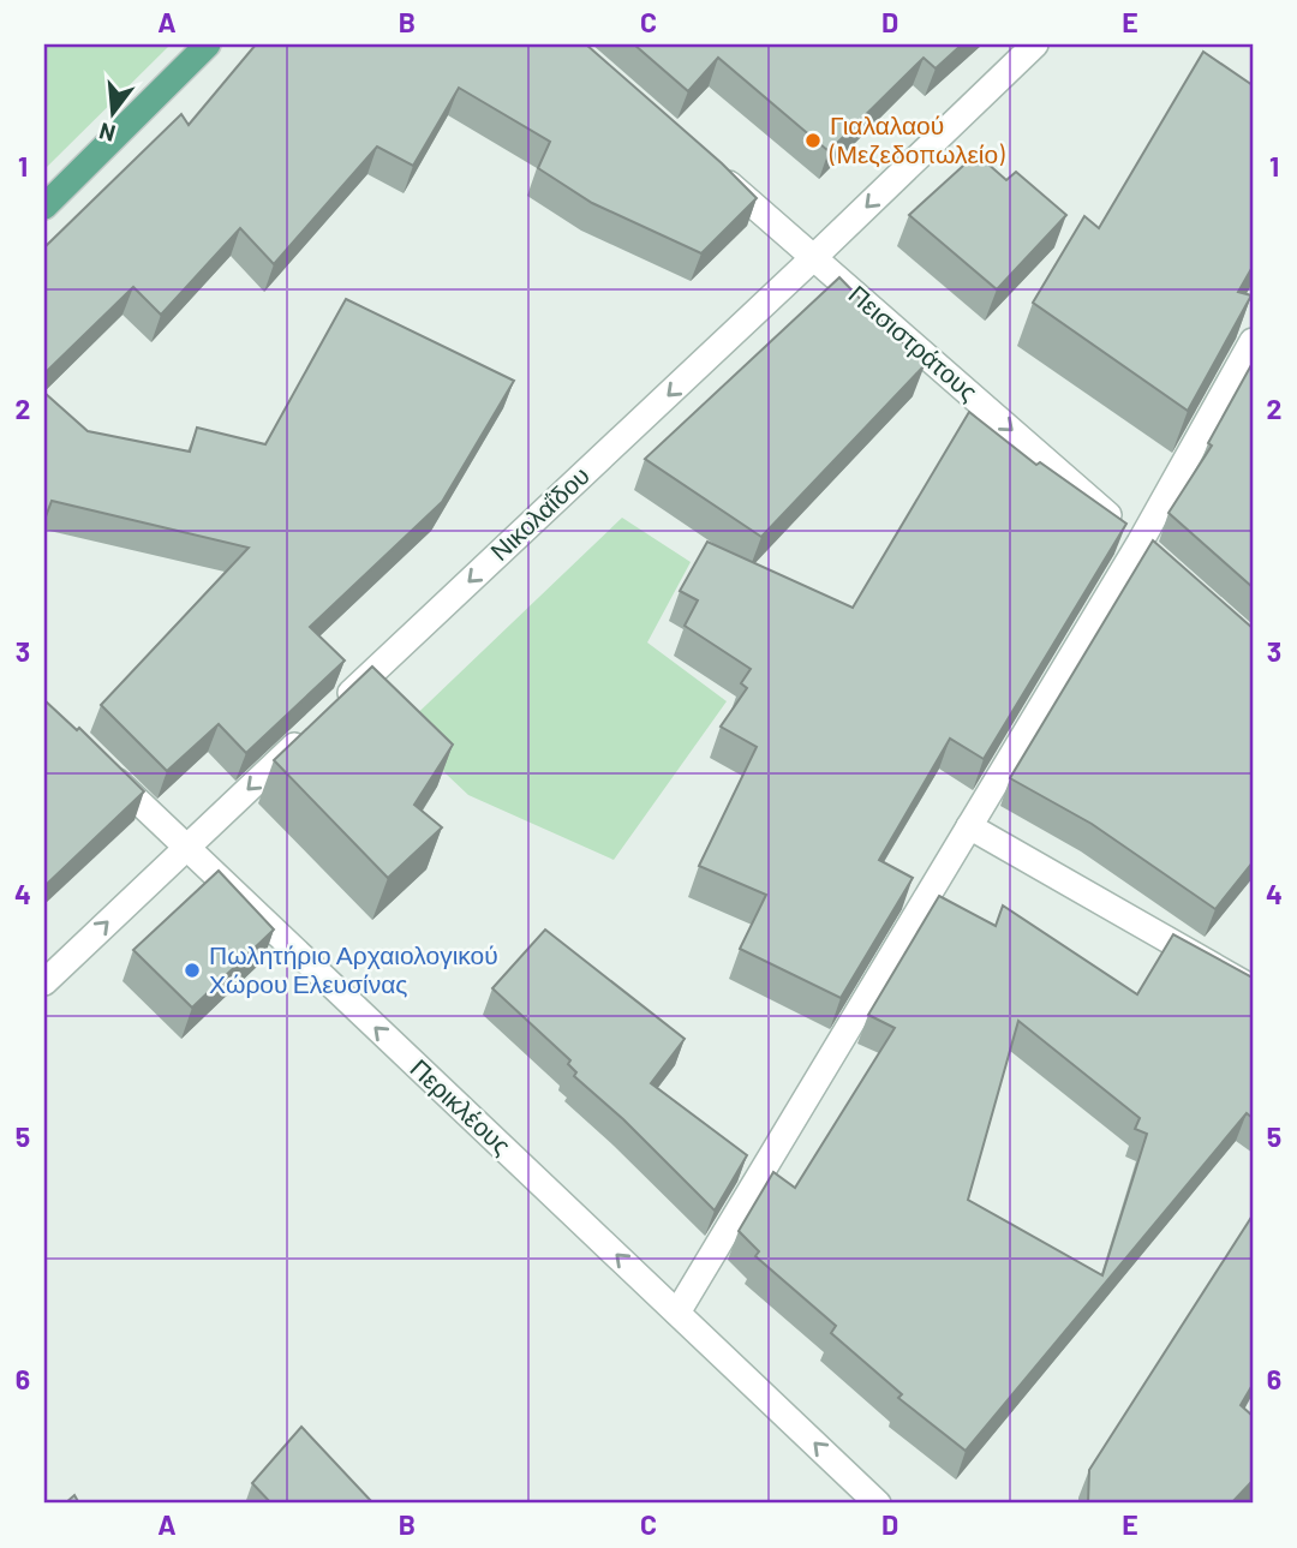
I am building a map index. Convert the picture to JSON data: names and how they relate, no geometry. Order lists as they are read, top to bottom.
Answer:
{
  "streets": {
    "street": ["Πεισιστράτους", "Νικολαΐδου", "Περικλέους"]
  },
  "crossings": [
    ["Πεισιστράτους", "Νικολαΐδου"],
    ["Νικολαΐδου", "Περικλέους"]
  ],
  "one_way": ["Πεισιστράτους", "Περικλέους"],
  "places": ["Γιαλαλαού (Μεζεδοπωλείο)", "Πωλητήριο Αρχαιολογικού Χώρου Ελευσίνας"],
  "north": "bottom",
  "grid": {
    "columns": [
      "A",
      "B",
      "C",
      "D",
      "E"
    ],
    "rows": [
      "1",
      "2",
      "3",
      "4",
      "5",
      "6"
    ]
  }
}
